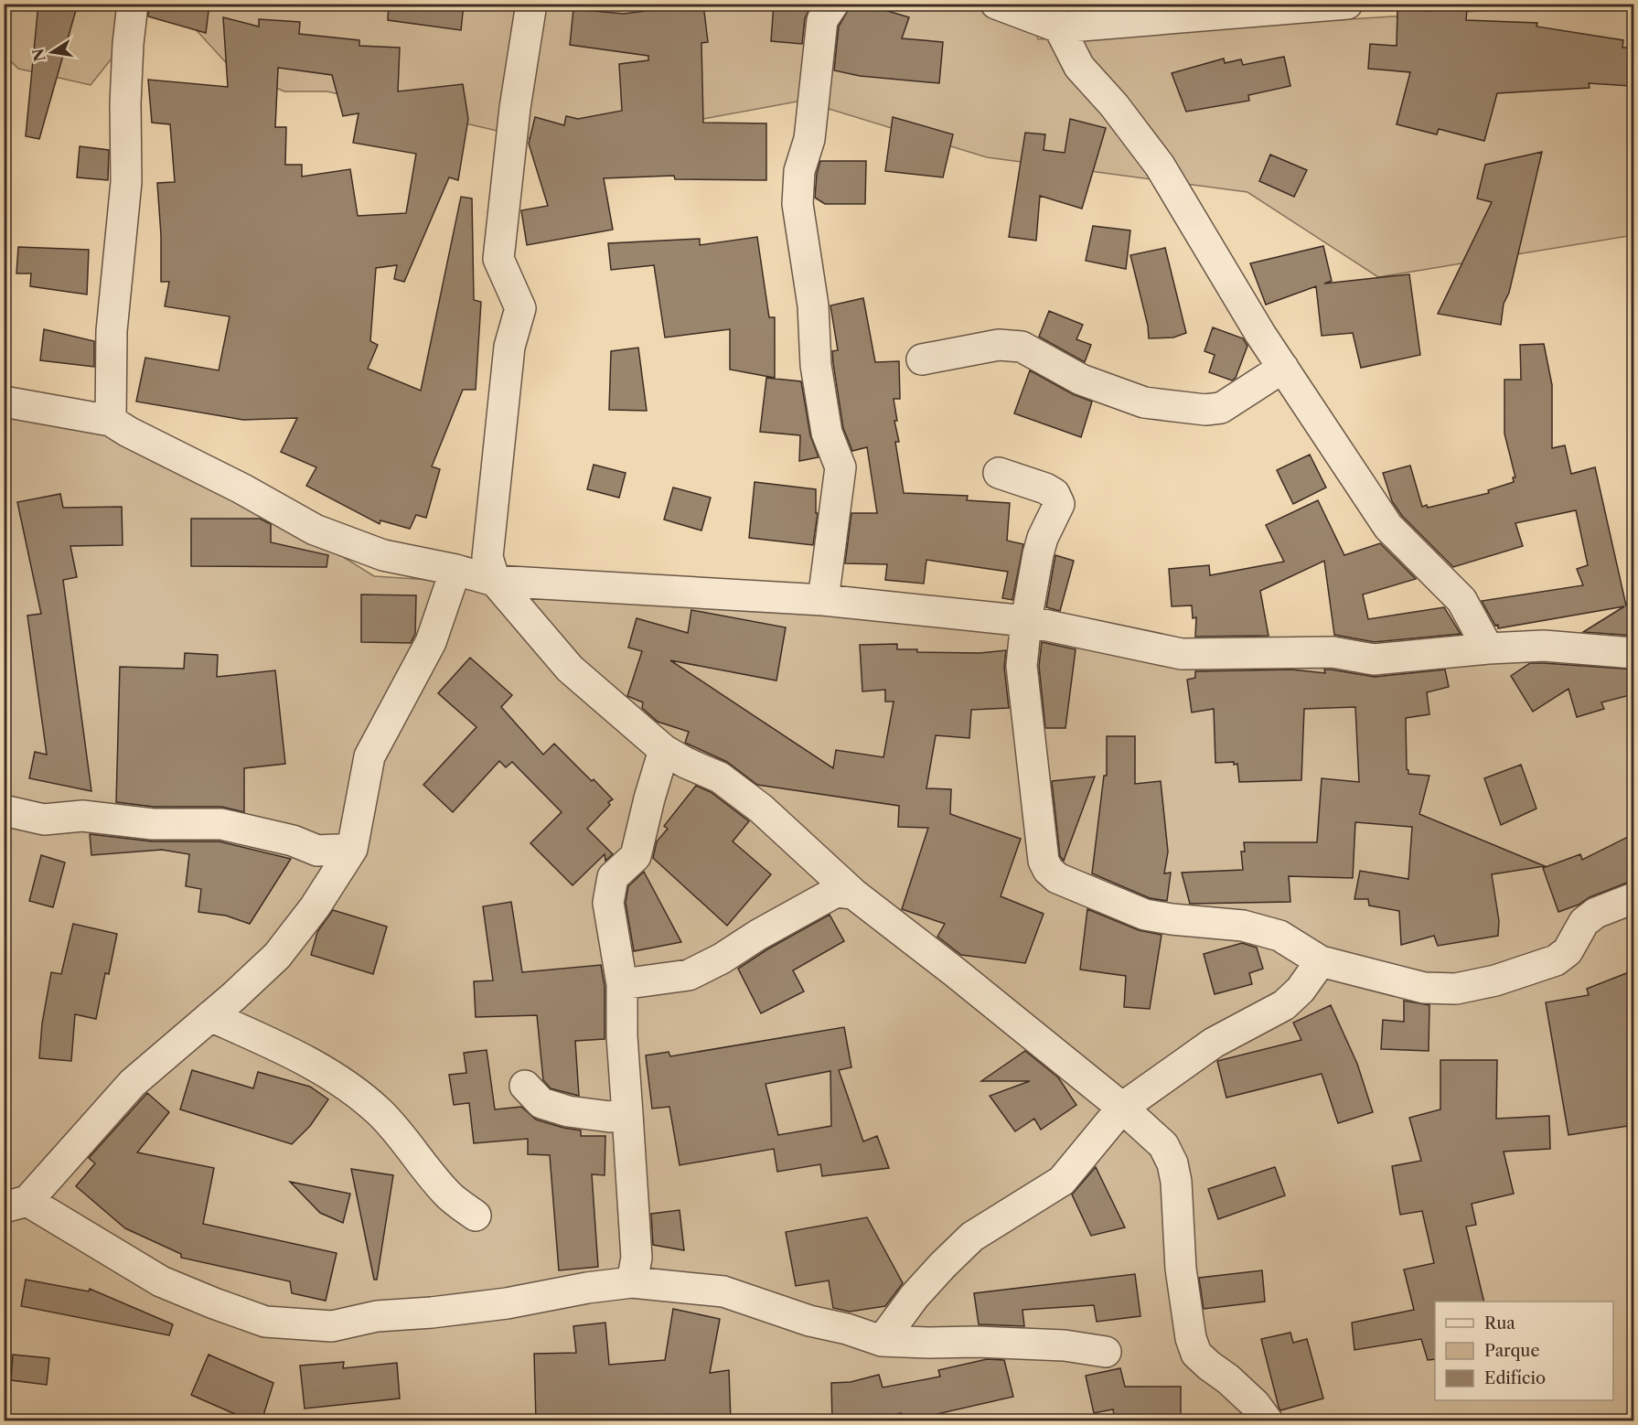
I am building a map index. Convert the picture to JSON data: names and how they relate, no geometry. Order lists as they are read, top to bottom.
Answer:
{
  "legend": ["Rua", "Parque", "Edifício"],
  "north": "left"
}
